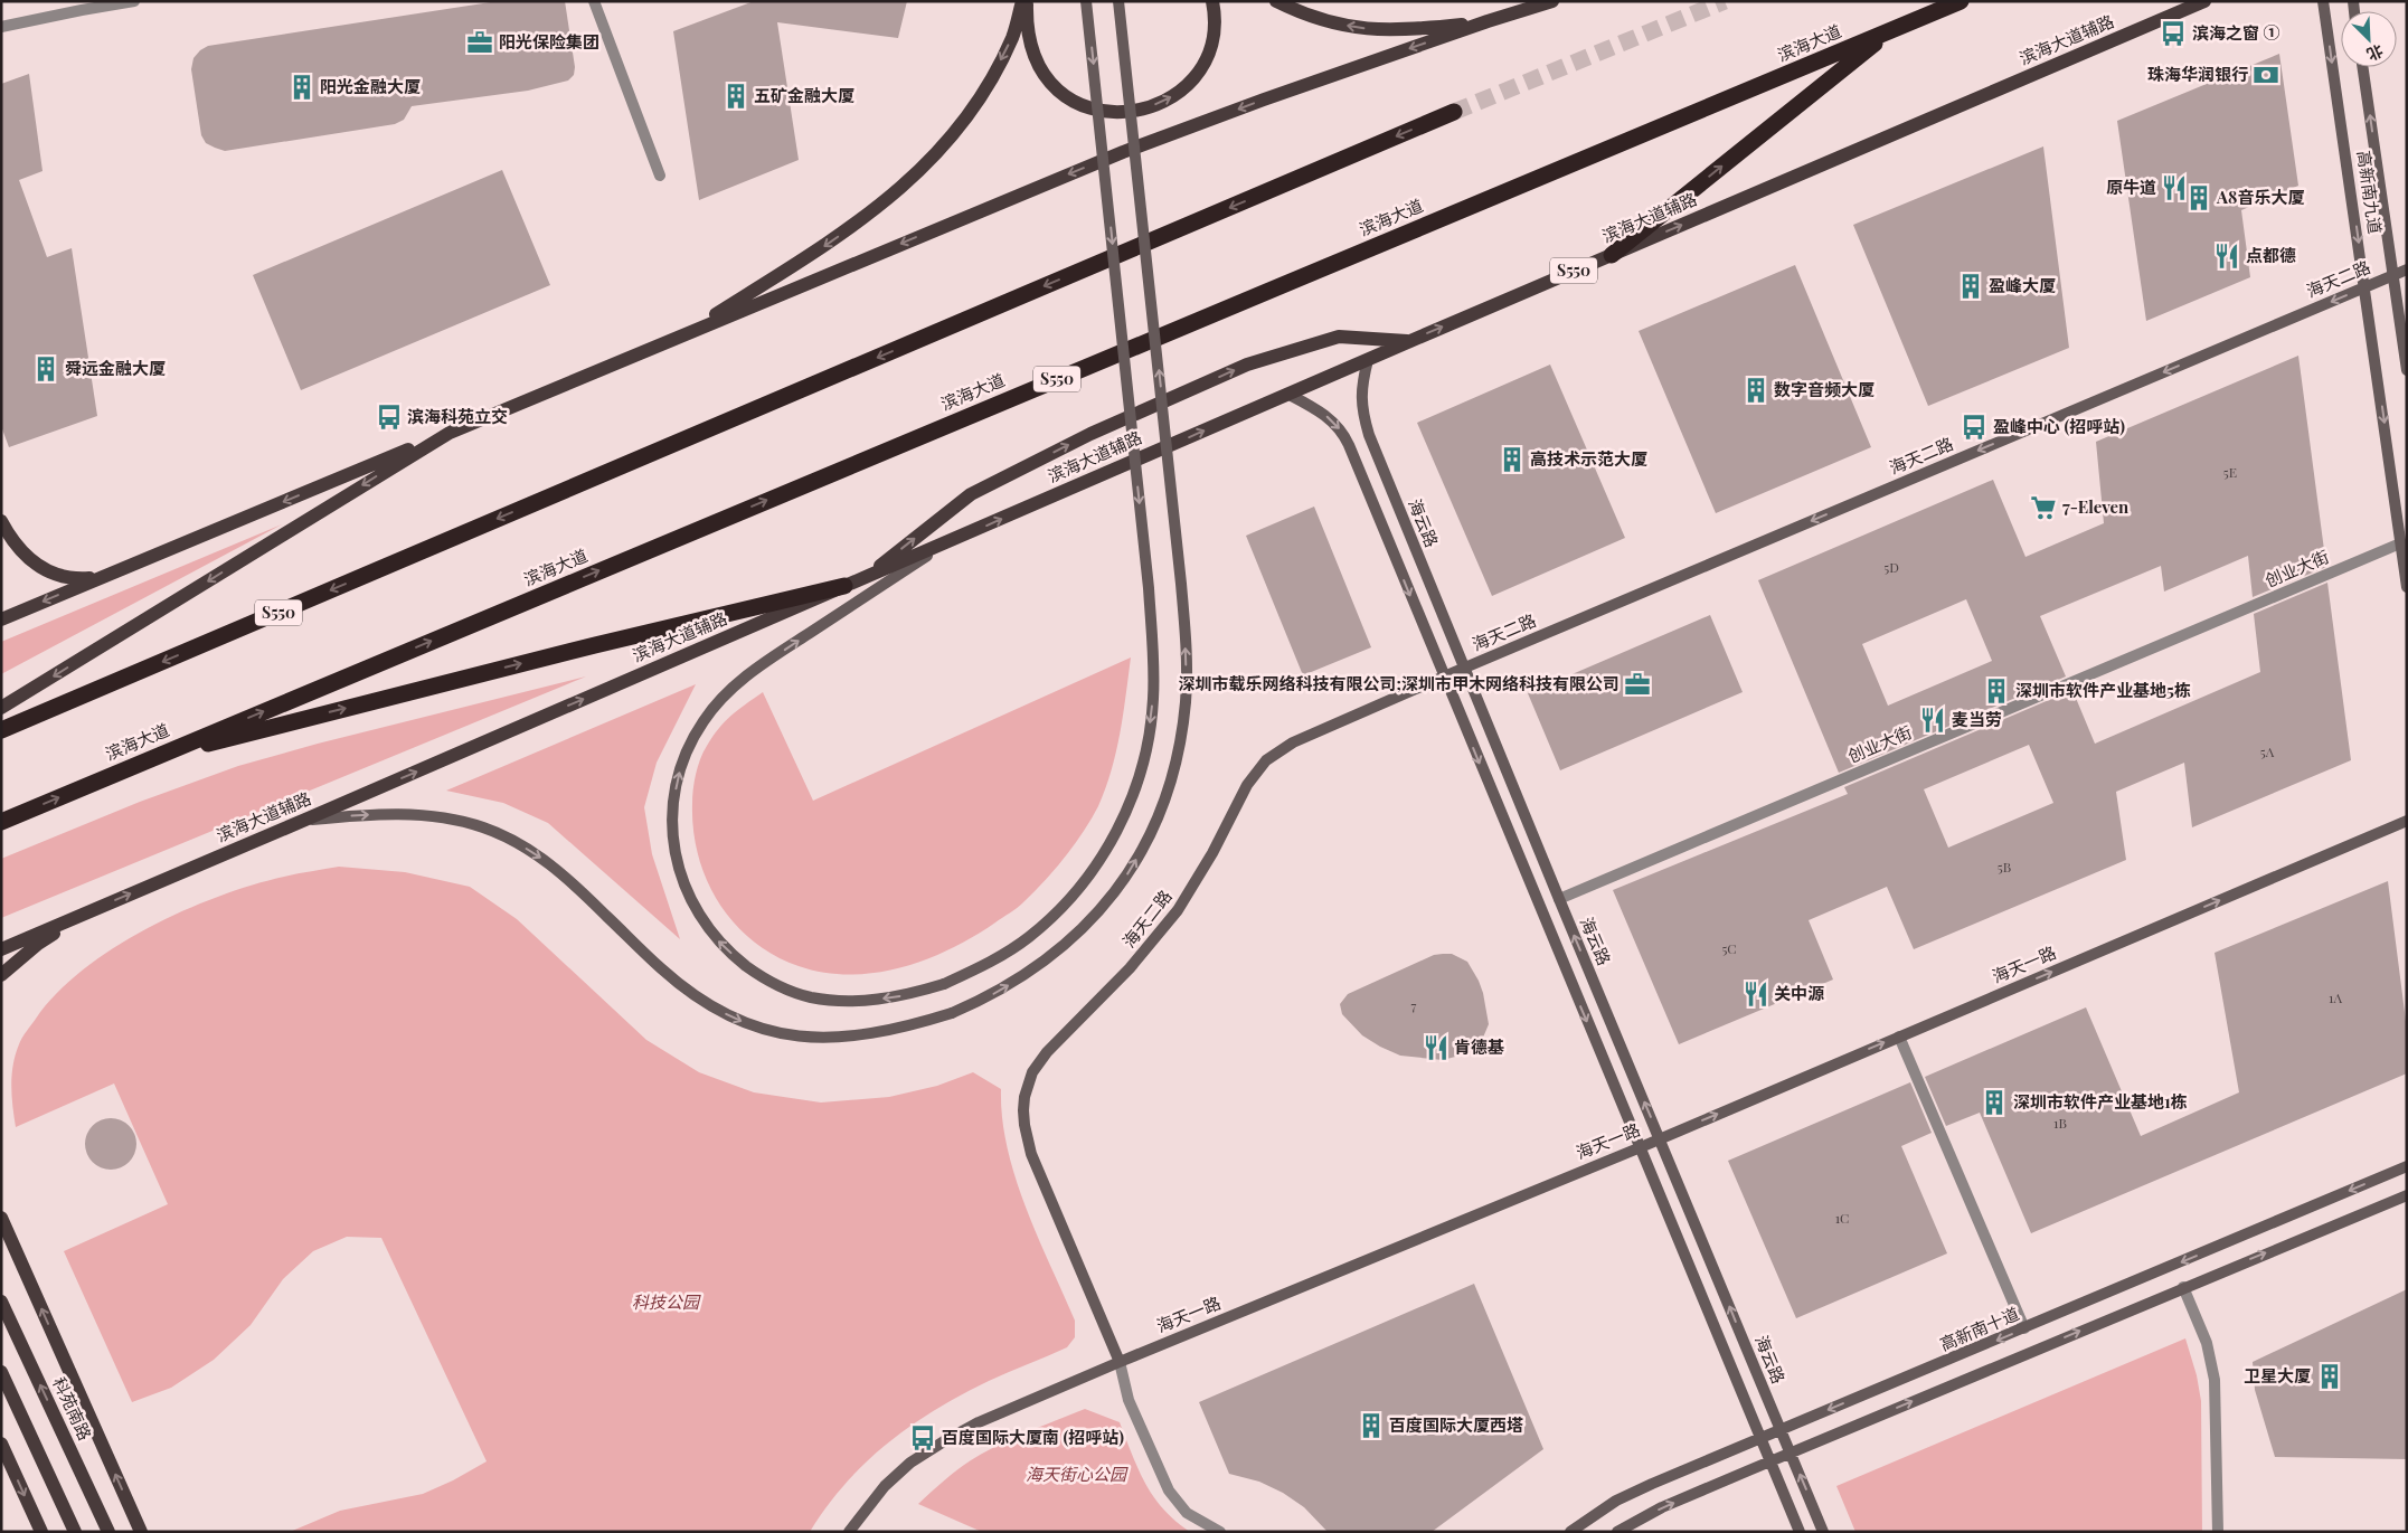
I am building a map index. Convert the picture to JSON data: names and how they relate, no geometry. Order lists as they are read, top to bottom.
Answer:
{
  "streets": {
    "highway": ["滨海大道", "S550"],
    "main road": ["滨海大道辅路", "科苑南路"],
    "street": [
      "高新南九道",
      "海天二路",
      "海云路",
      "创业大街",
      "海天一路",
      "高新南十道"
    ]
  },
  "crossings": [
    ["滨海大道辅路", "海云路"],
    ["高新南九道", "海天二路"],
    ["高新南九道", "创业大街"],
    ["海天二路", "海云路"],
    ["海天二路", "海天一路"],
    ["海云路", "创业大街"],
    ["海云路", "海天一路"],
    ["海云路", "高新南十道"]
  ],
  "one_way": ["滨海大道辅路", "海天二路", "海天一路"],
  "parks": ["科技公园", "海天街心公园"],
  "places": {
    "bus stop": [
      "滨海之窗 ①",
      "滨海科苑立交",
      "盈峰中心 (招呼站)",
      "百度国际大厦南 (招呼站)"
    ],
    "office": ["阳光保险集团", "深圳市载乐网络科技有限公司;深圳市甲木网络科技有限公司"],
    "bank": ["珠海华润银行"],
    "building": [
      "阳光金融大厦",
      "五矿金融大厦",
      "A8音乐大厦",
      "盈峰大厦",
      "舜远金融大厦",
      "数字音频大厦",
      "高技术示范大厦",
      "深圳市软件产业基地5栋",
      "深圳市软件产业基地1栋",
      "卫星大厦",
      "百度国际大厦西塔"
    ],
    "restaurant": [
      "原牛道",
      "点都德",
      "麦当劳",
      "关中源",
      "肯德基"
    ],
    "supermarket": ["7-Eleven"]
  },
  "house_numbers": [
    "5E",
    "5D",
    "5A",
    "5B",
    "5C",
    "1A",
    "7",
    "1B",
    "1C"
  ],
  "north": "bottom right"
}
